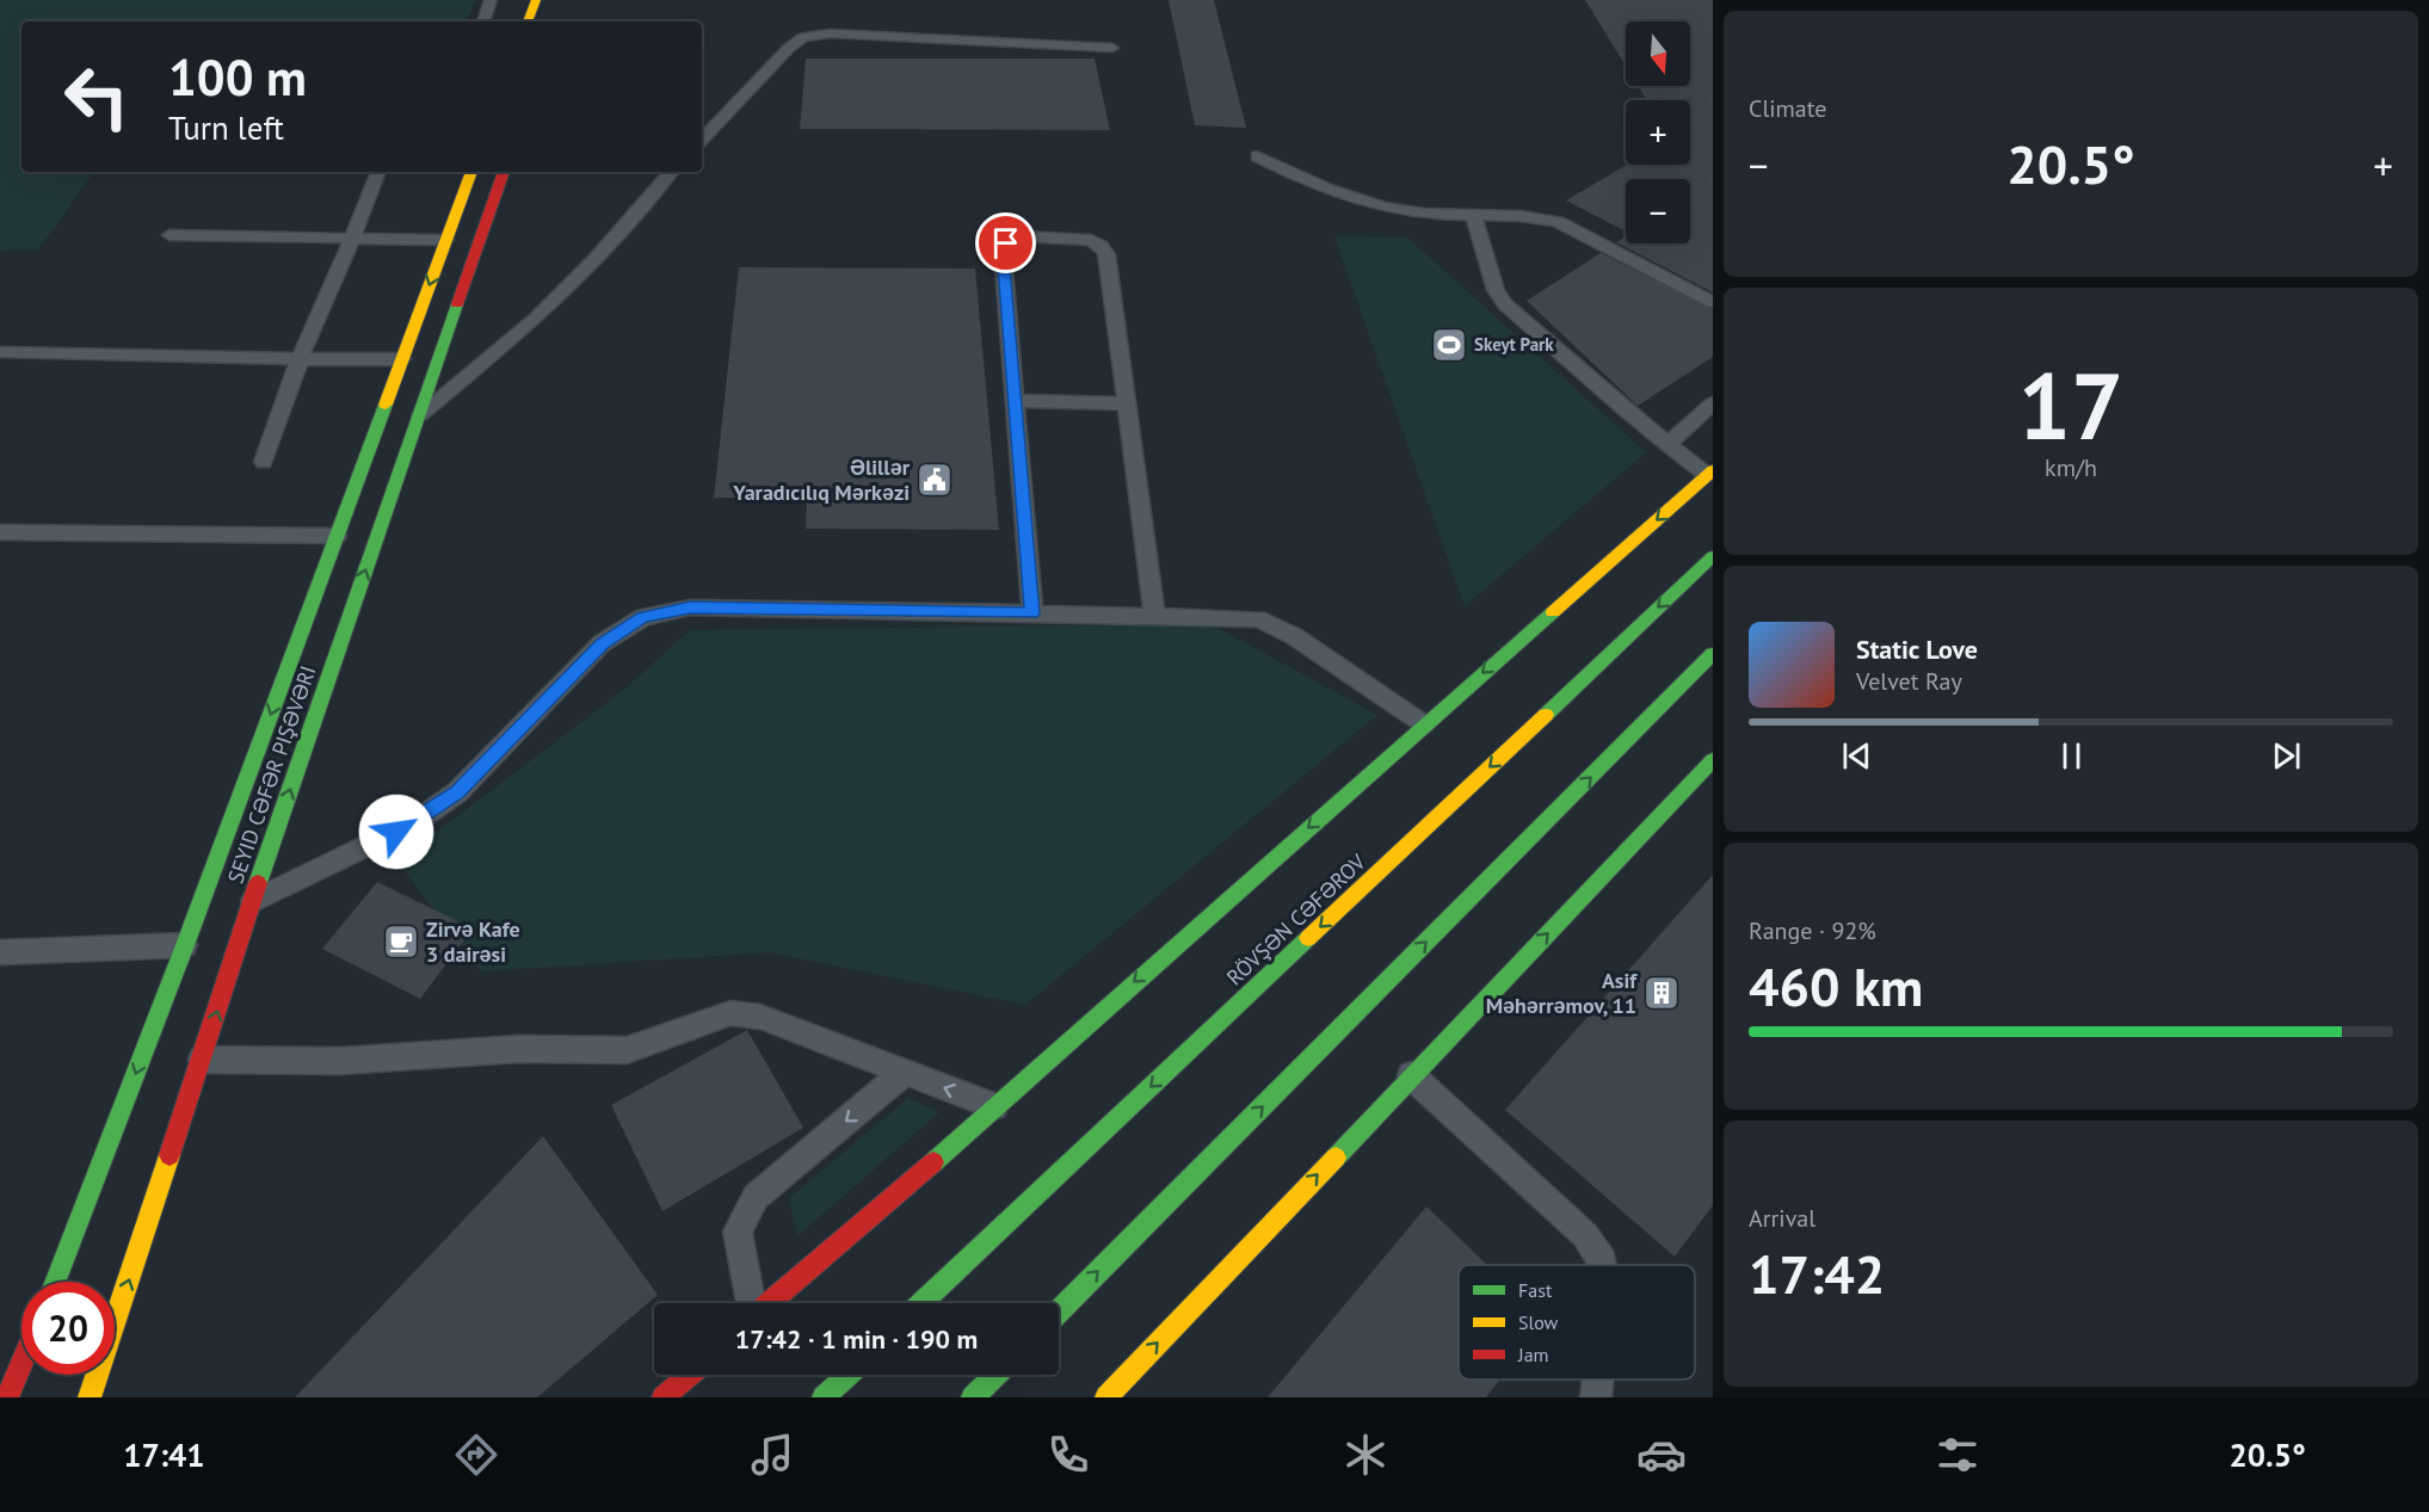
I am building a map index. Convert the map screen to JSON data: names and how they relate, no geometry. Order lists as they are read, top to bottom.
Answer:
{
  "streets": {
    "main road": ["SEYID CƏFƏR PIŞƏVƏRI", "RÖVŞƏN CƏFƏROV"]
  },
  "places": {
    "sports": ["Skeyt Park"],
    "public building": ["Əlillər Yaradıcılıq Mərkəzi"],
    "cafe": ["Zirvə Kafe 3 dairəsi"],
    "building": ["Asif Məhərrəmov, 11"]
  },
  "legend": ["Fast", "Slow", "Jam"],
  "north": "bottom",
  "page": {
    "tile": [
      "Climate",
      ["17", "km/h"],
      ["Range · 92%", "460 km"],
      ["Arrival", "17:42"]
    ],
    "map_buttons": ["+", "−"],
    "turn": ["100 m", "Turn left"],
    "heat": ["−", "20.5°", "+"],
    "song": ["Static Love", "Velvet Ray"],
    "limit": "20",
    "trip": "17:42 · 1 min · 190 m",
    "tabs": ["17:41", "20.5°"]
  }
}
